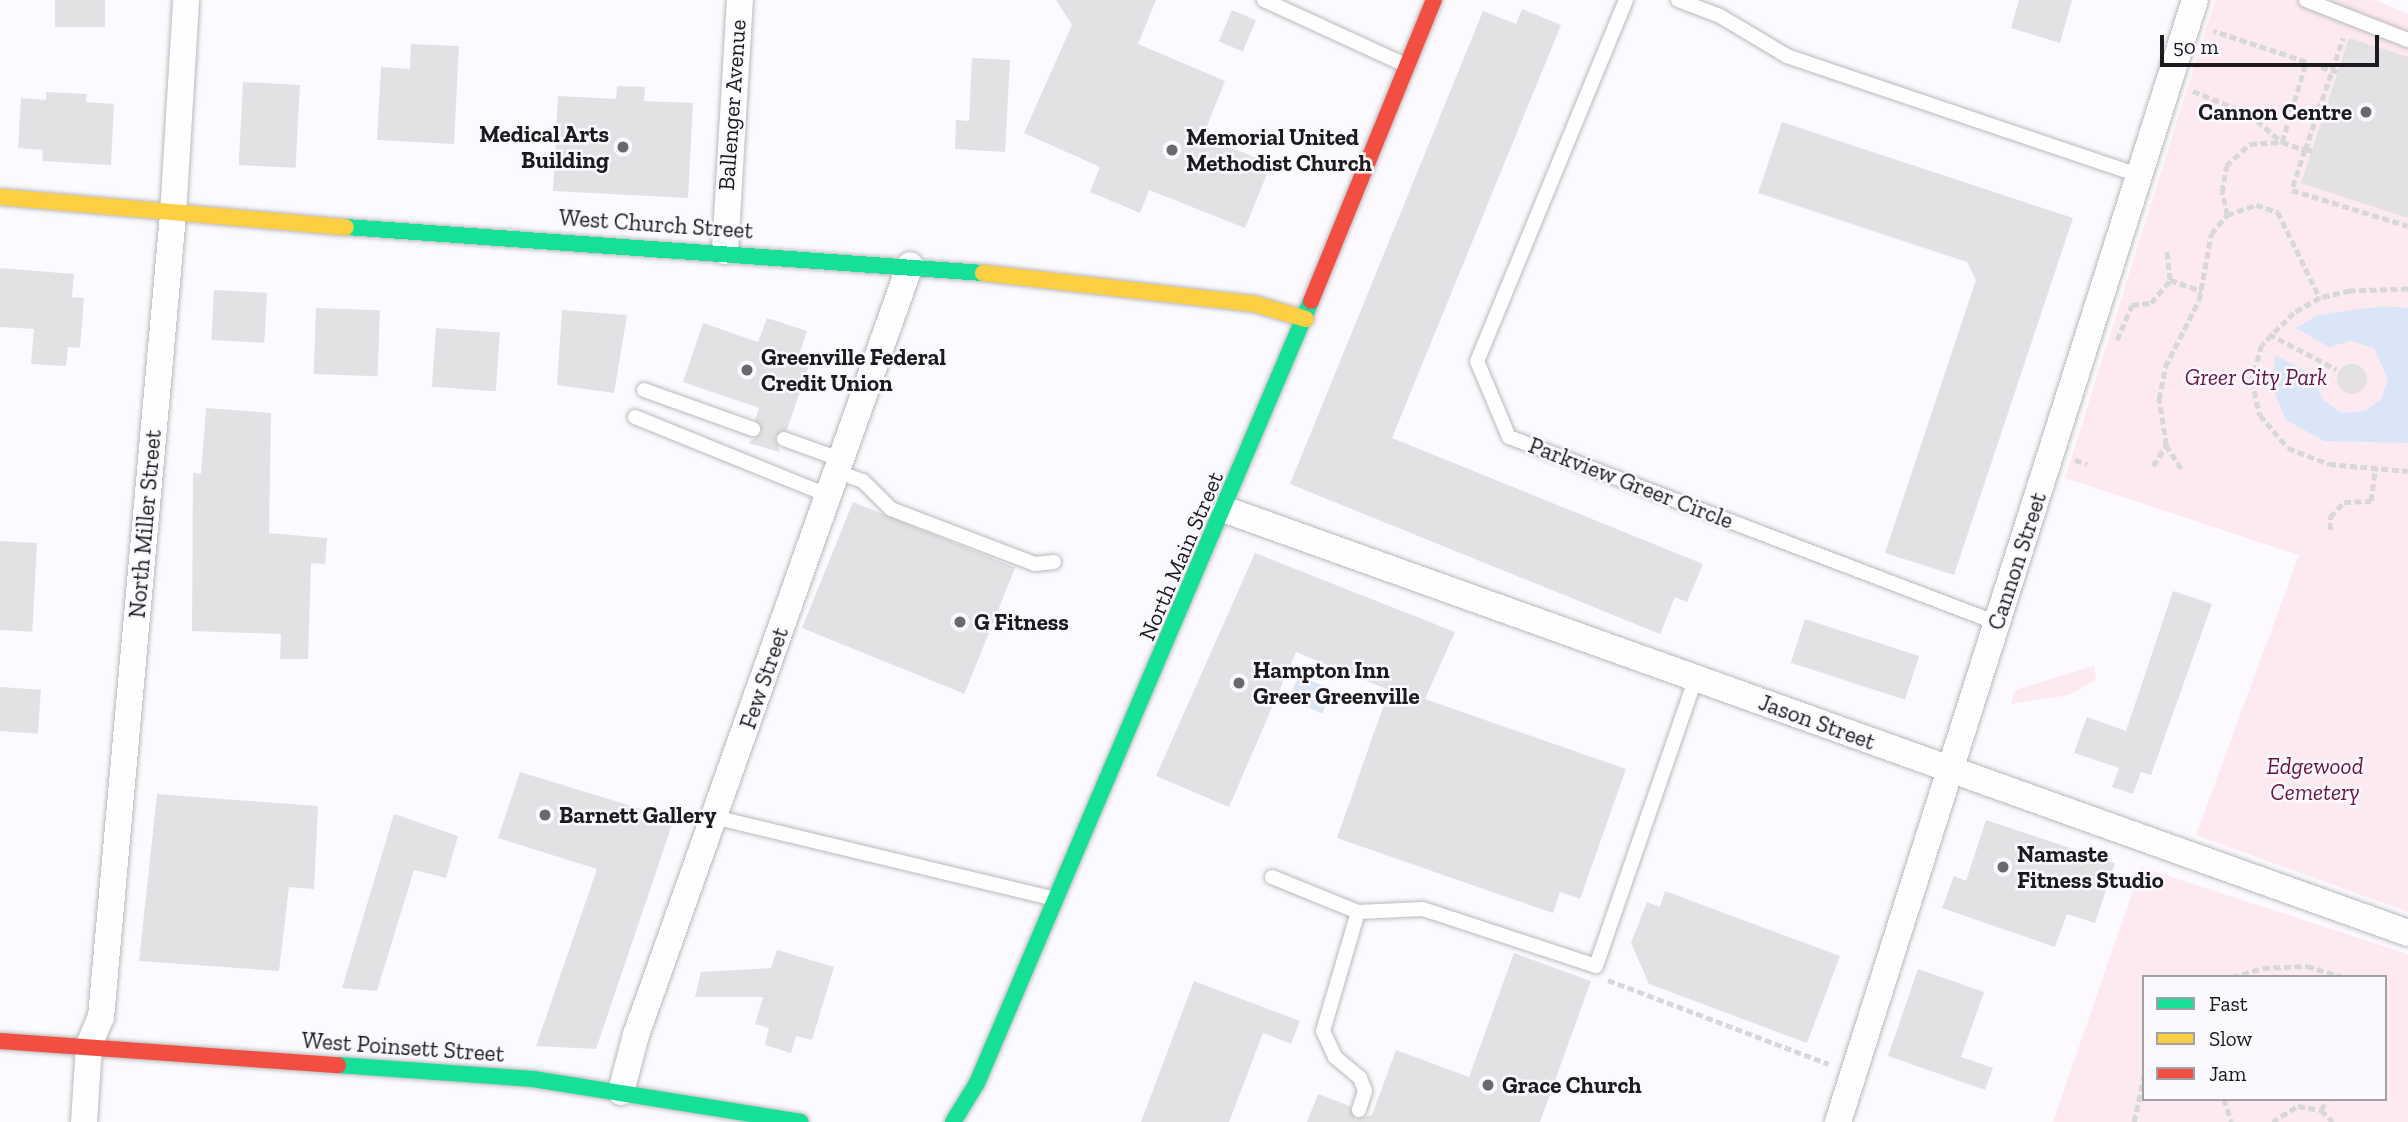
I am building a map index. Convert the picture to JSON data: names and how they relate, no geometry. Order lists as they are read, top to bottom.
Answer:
{
  "streets": {
    "main road": ["West Church Street", "North Main Street", "West Poinsett Street"],
    "street": [
      "Ballenger Avenue",
      "North Miller Street",
      "Cannon Street",
      "Few Street",
      "Jason Street"
    ],
    "lane": ["Parkview Greer Circle"]
  },
  "crossings": [
    ["Ballenger Avenue", "West Church Street"],
    ["West Church Street", "North Miller Street"],
    ["West Church Street", "North Main Street"],
    ["West Church Street", "Few Street"],
    ["Parkview Greer Circle", "Cannon Street"],
    ["North Miller Street", "West Poinsett Street"],
    ["North Main Street", "Jason Street"],
    ["Cannon Street", "Jason Street"],
    ["Few Street", "West Poinsett Street"]
  ],
  "parks": ["Greer City Park", "Edgewood Cemetery"],
  "places": [
    "Cannon Centre",
    "Medical Arts Building",
    "Memorial United Methodist Church",
    "Greenville Federal Credit Union",
    "G Fitness",
    "Hampton Inn Greer Greenville",
    "Barnett Gallery",
    "Namaste Fitness Studio",
    "Grace Church"
  ],
  "legend": ["Fast", "Slow", "Jam"],
  "scale_bar": "50 m"
}
